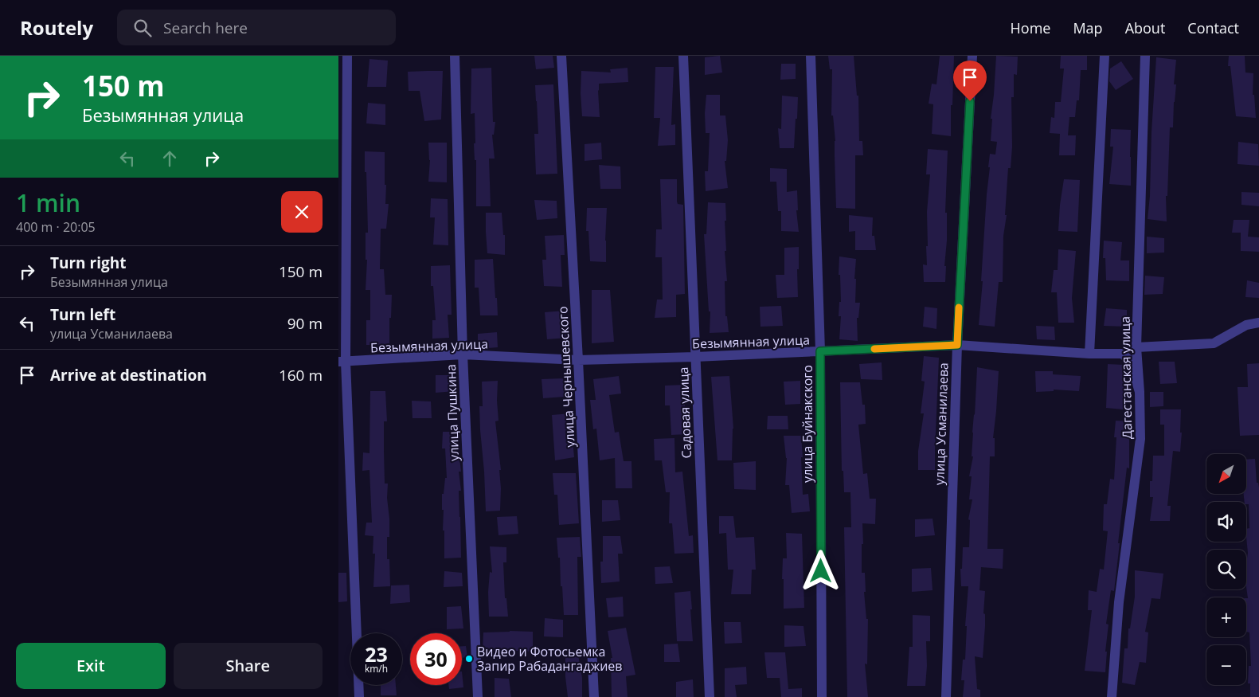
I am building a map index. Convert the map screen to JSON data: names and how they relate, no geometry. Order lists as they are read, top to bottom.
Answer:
{
  "streets": {
    "street": [
      "Безымянная улица",
      "улица Чернышевского",
      "Дагестанская улица",
      "улица Пушкина",
      "Садовая улица",
      "улица Буйнакского",
      "улица Усманилаева"
    ]
  },
  "crossings": [
    ["Безымянная улица", "улица Чернышевского"],
    ["Безымянная улица", "Дагестанская улица"],
    ["Безымянная улица", "улица Пушкина"],
    ["Безымянная улица", "Садовая улица"],
    ["Безымянная улица", "улица Буйнакского"],
    ["Безымянная улица", "улица Усманилаева"]
  ],
  "places": ["Видео и Фотосьемка Запир Рабадангаджиев"],
  "north": "bottom left",
  "page": {
    "header": "Routely",
    "search": "Search here",
    "nav": [
      "Home",
      "Map",
      "About",
      "Contact"
    ],
    "turn": ["150 m", "Безымянная улица"],
    "heading": ["1 min", "400 m · 20:05"],
    "list": [
      {
        "name": "Turn right",
        "note": "Безымянная улица",
        "value": "150 m"
      },
      {
        "name": "Turn left",
        "note": "улица Усманилаева",
        "value": "90 m"
      },
      {
        "name": "Arrive at destination",
        "value": "160 m"
      }
    ],
    "map_buttons": ["+", "−"],
    "speed": "23 km/h",
    "limit": "30",
    "buttons": ["Exit", "Share"]
  }
}
